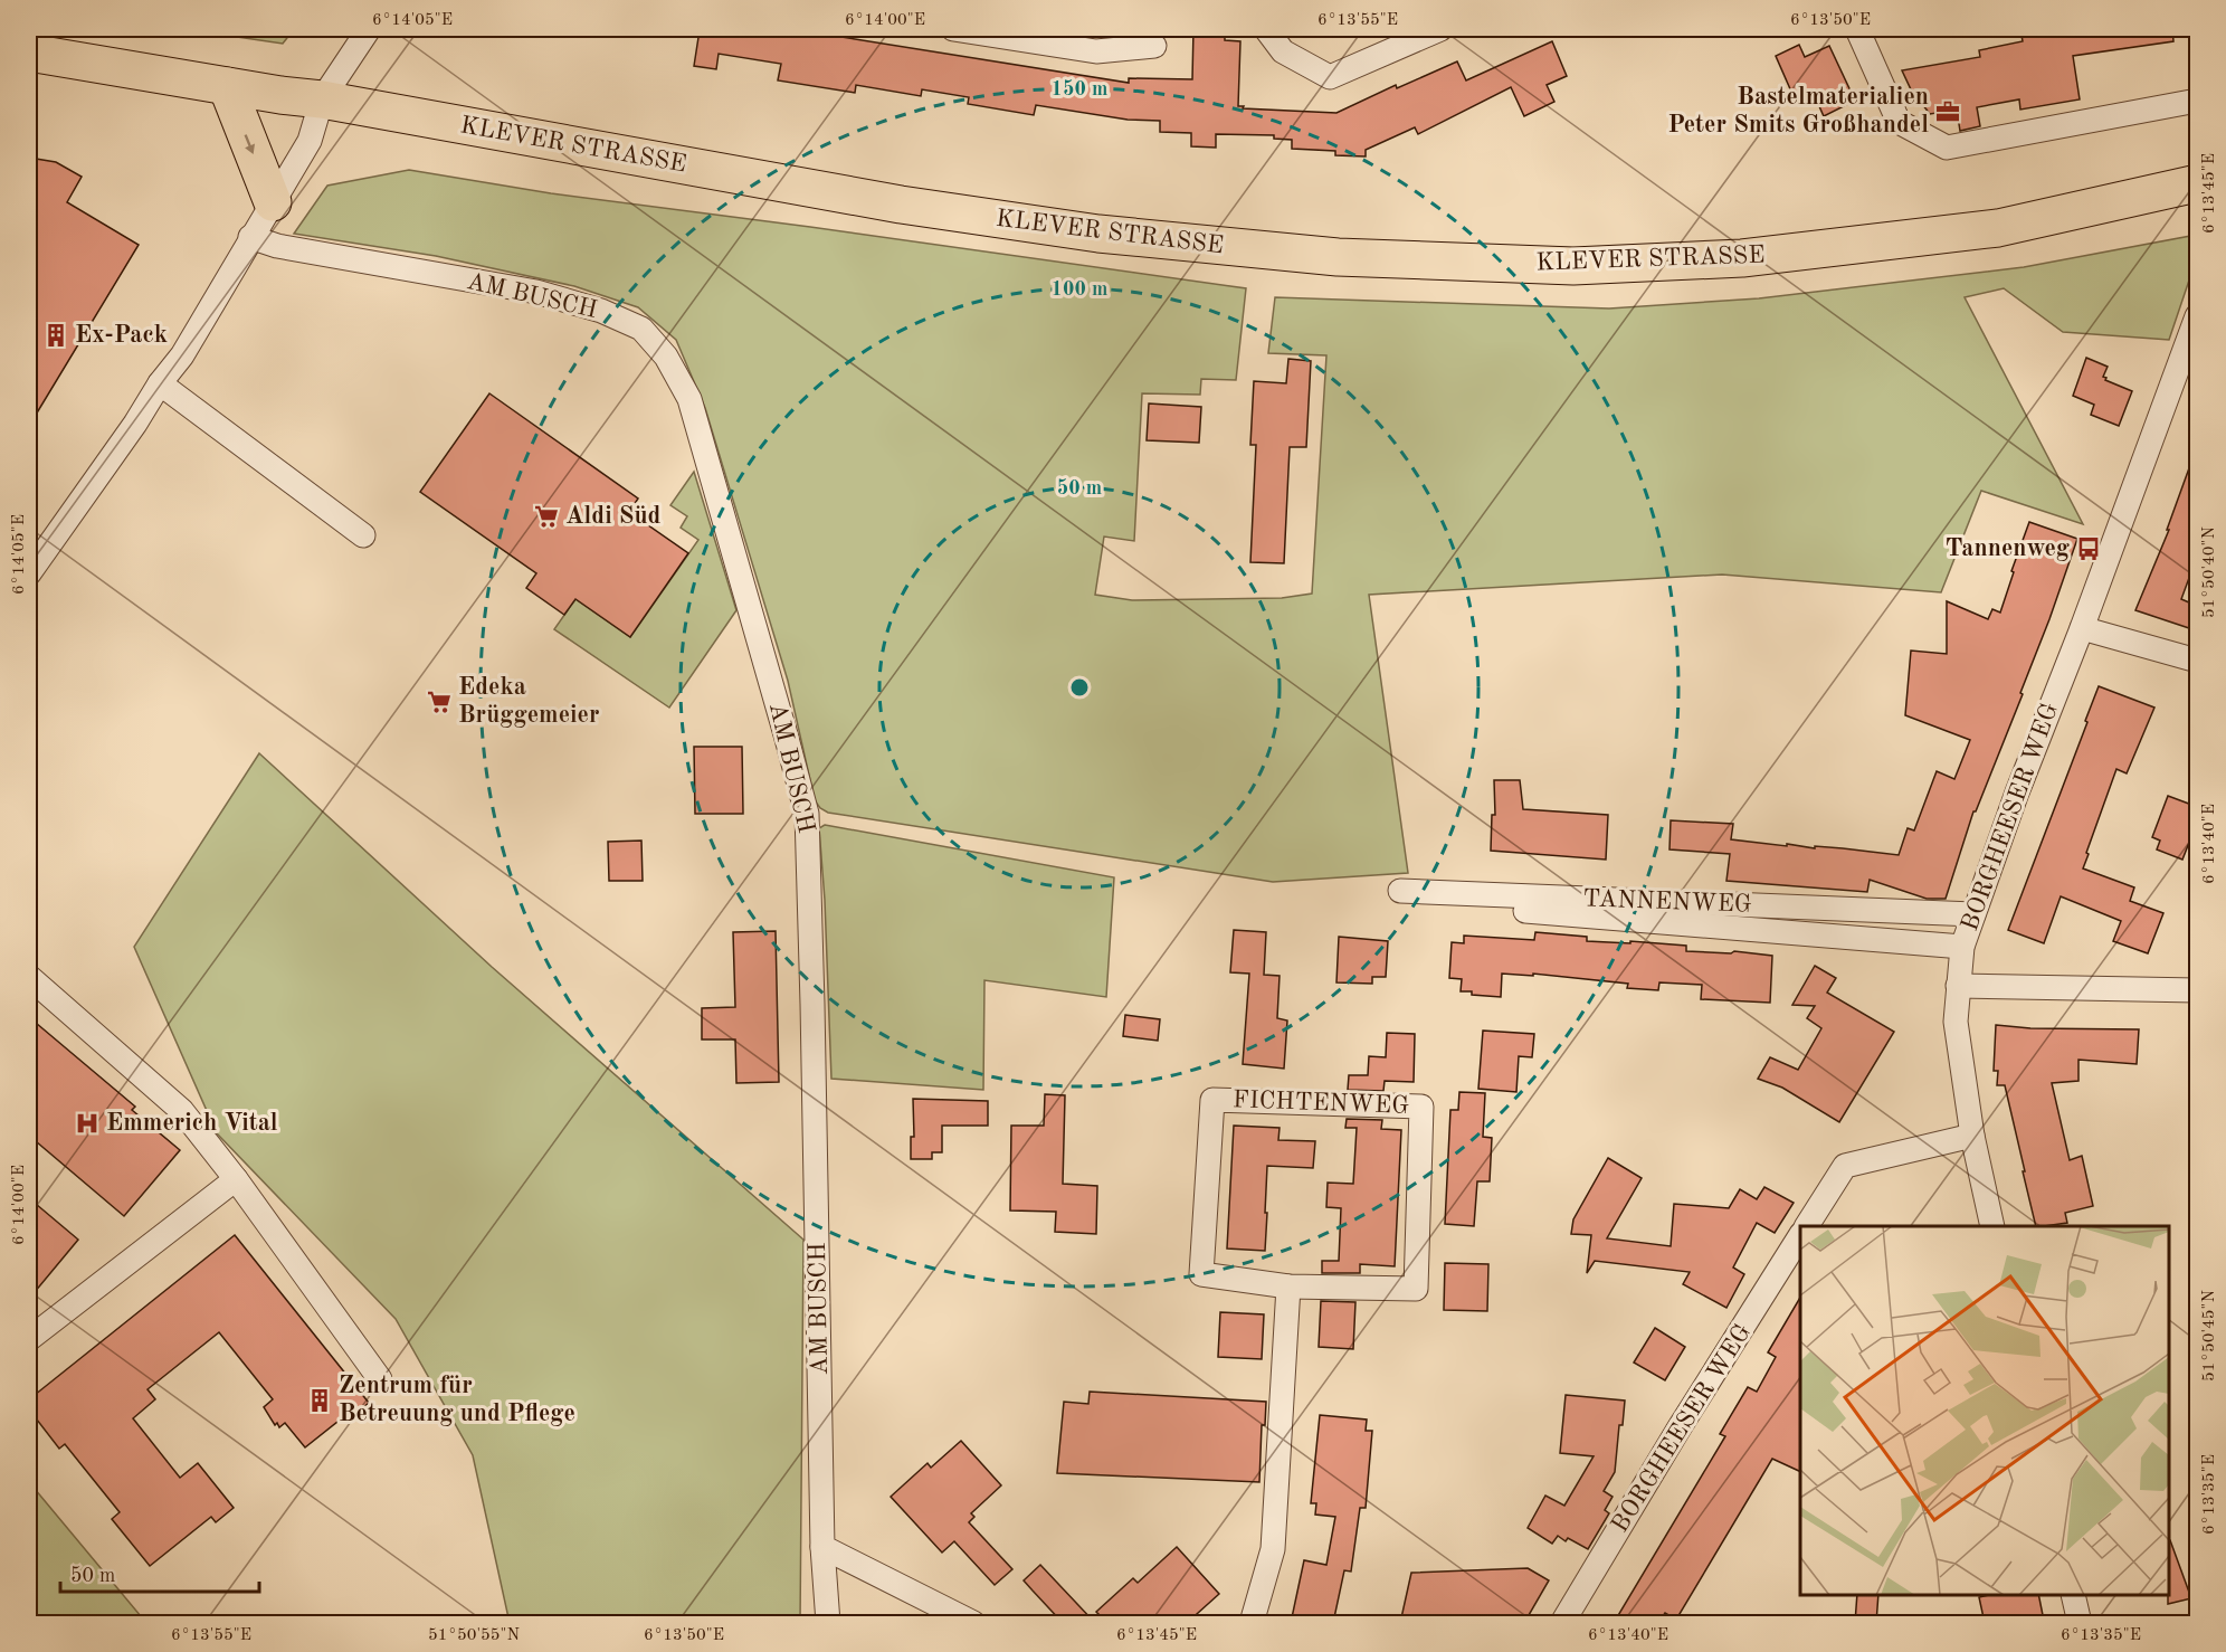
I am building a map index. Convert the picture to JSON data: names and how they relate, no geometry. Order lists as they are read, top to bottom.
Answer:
{
  "streets": {
    "main road": ["KLEVER STRASSE"],
    "street": [
      "AM BUSCH",
      "BORGHEESER WEG",
      "TANNENWEG",
      "FICHTENWEG"
    ]
  },
  "crossings": [
    ["BORGHEESER WEG", "TANNENWEG"]
  ],
  "places": {
    "office": ["Bastelmaterialien Peter Smits Großhandel"],
    "building": ["Ex-Pack", "Zentrum für Betreuung und Pflege"],
    "supermarket": ["Aldi Süd", "Edeka Brüggemeier"],
    "bus stop": ["Tannenweg"],
    "hospital": ["Emmerich Vital"]
  },
  "scale_bar": "50 m",
  "coordinates": [
    "6°14'05\"E",
    "6°14'00\"E",
    "6°13'55\"E",
    "6°13'50\"E",
    "6°13'45\"E",
    "51°50'40\"N",
    "6°13'40\"E",
    "51°50'45\"N",
    "6°13'35\"E",
    "51°50'55\"N"
  ],
  "rings": ["150 m", "100 m", "50 m"]
}
